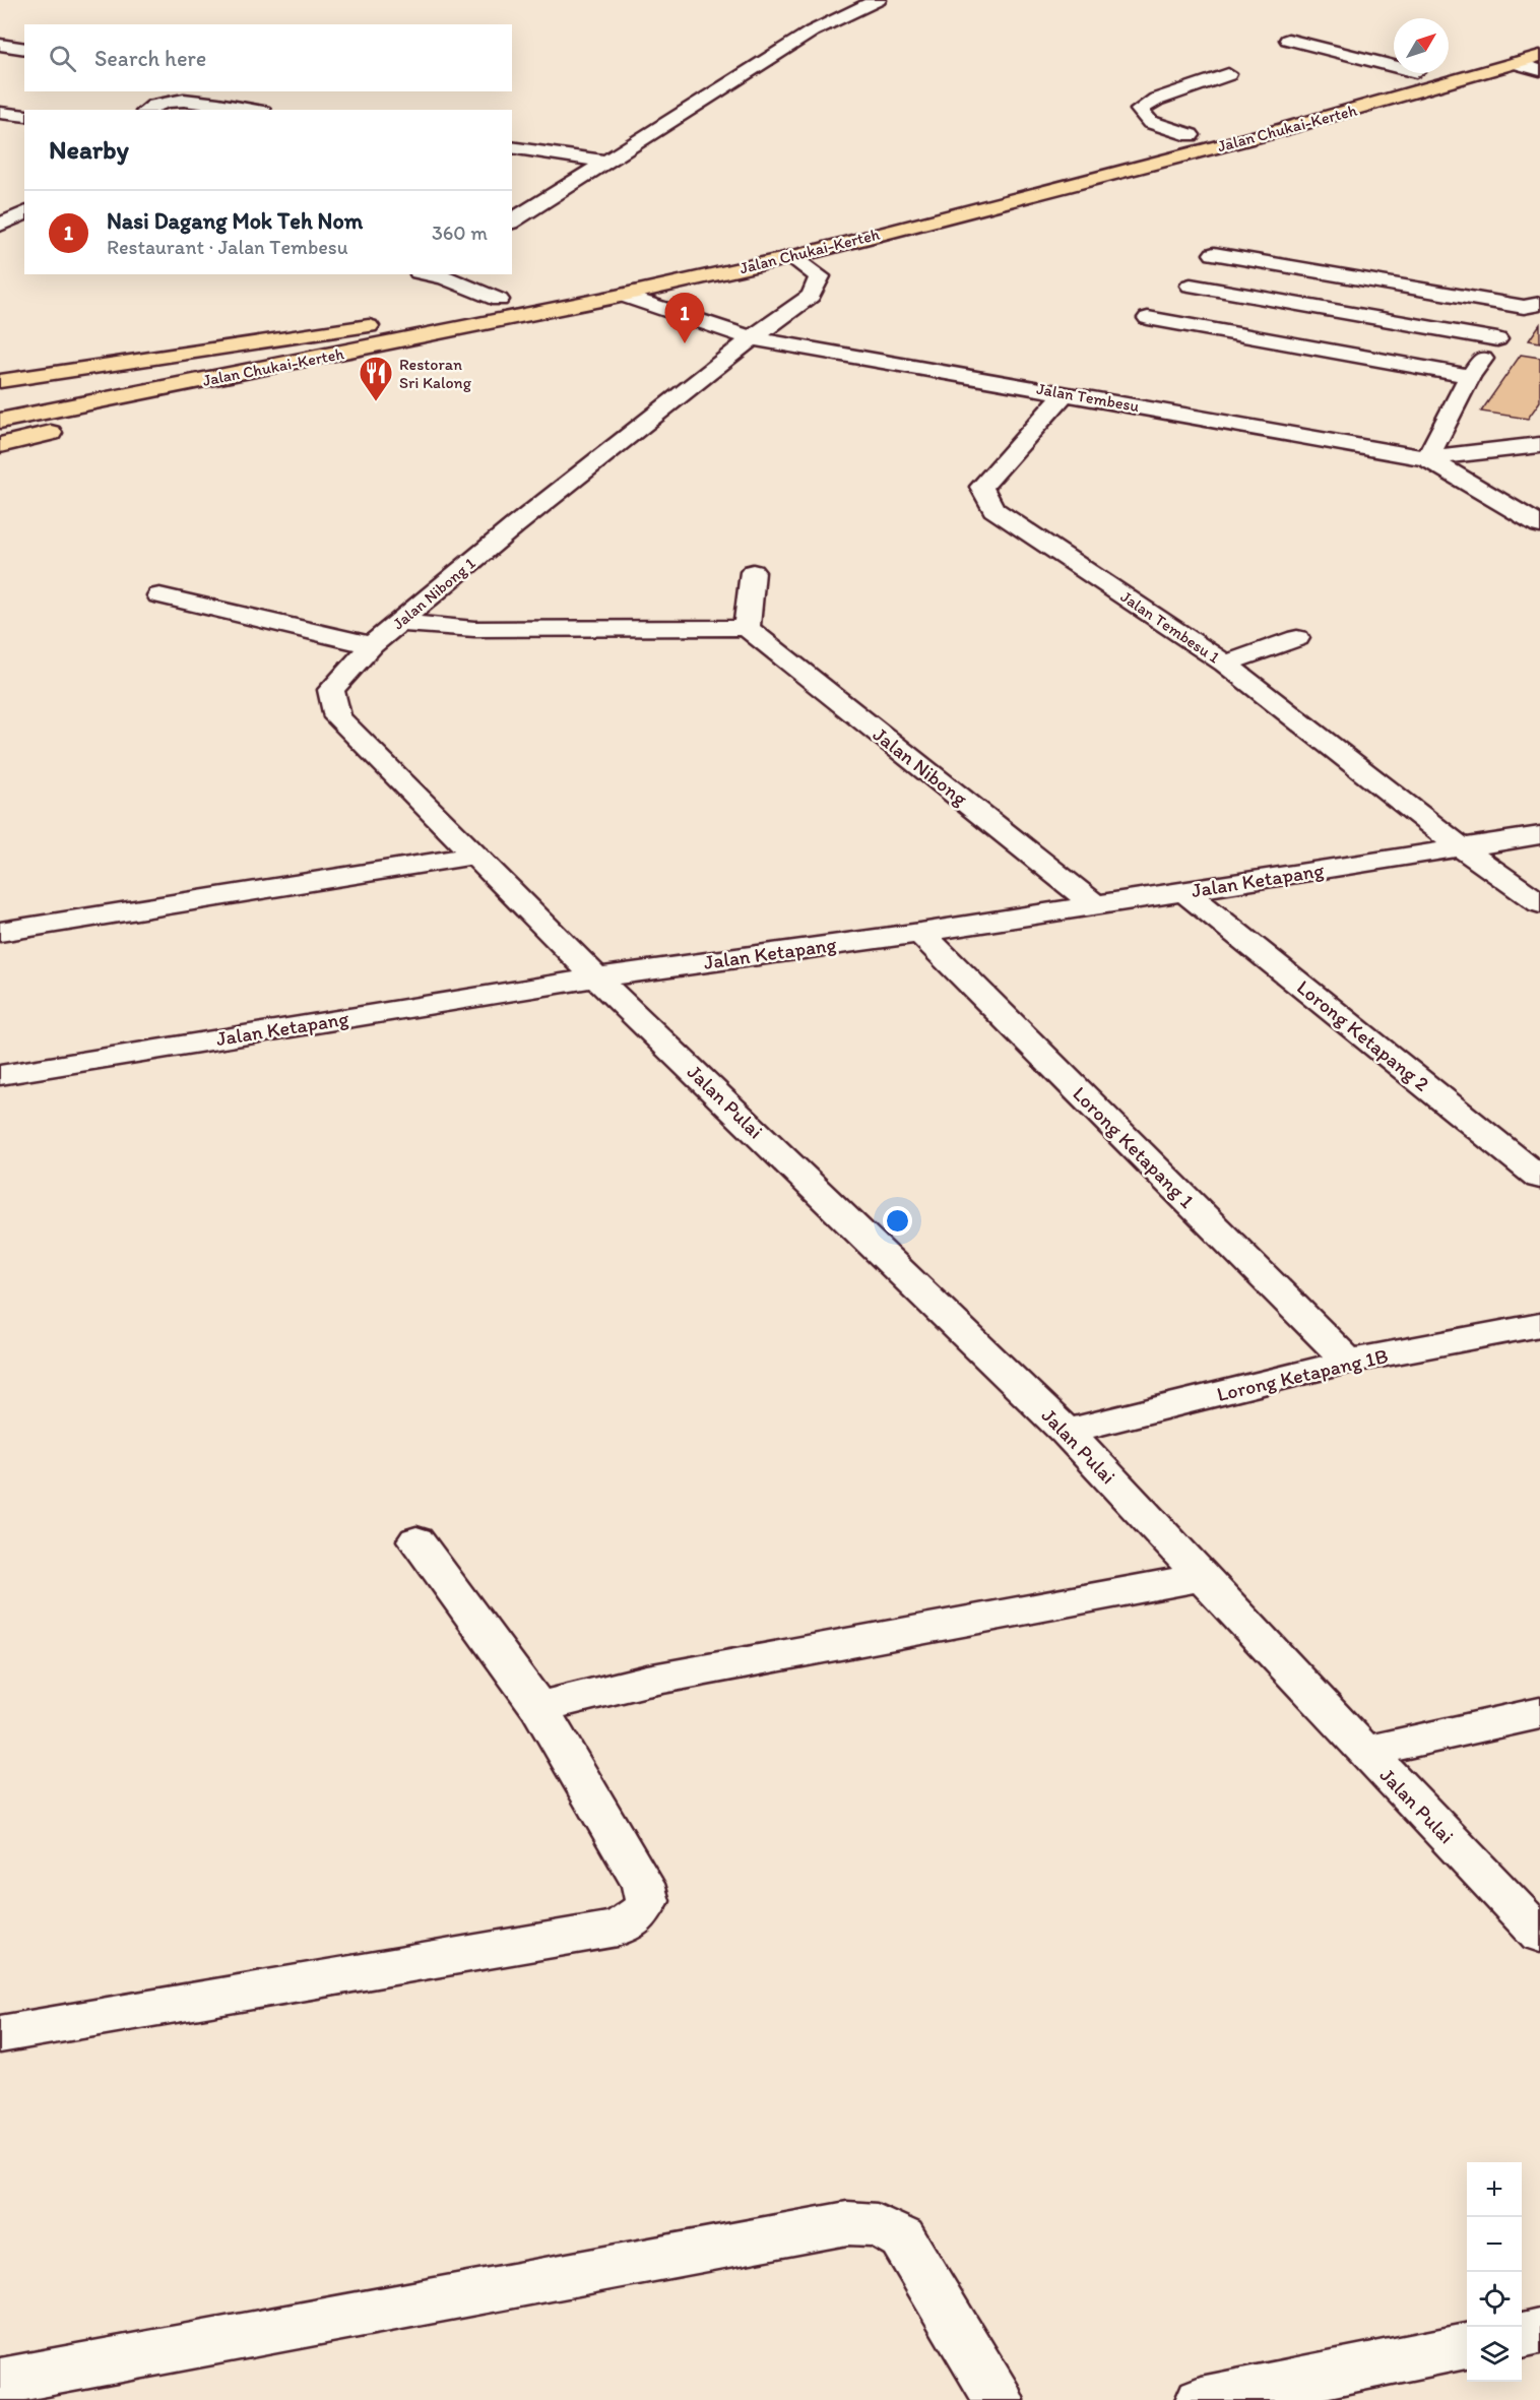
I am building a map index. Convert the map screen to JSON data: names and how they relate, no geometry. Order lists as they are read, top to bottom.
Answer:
{
  "streets": {
    "highway": ["Jalan Chukai-Kerteh"],
    "street": [
      "Jalan Tembesu",
      "Jalan Nibong 1",
      "Jalan Tembesu 1",
      "Jalan Nibong",
      "Jalan Ketapang",
      "Lorong Ketapang 2",
      "Jalan Pulai",
      "Lorong Ketapang 1",
      "Lorong Ketapang 1B"
    ]
  },
  "crossings": [
    ["Jalan Chukai-Kerteh", "Jalan Tembesu"],
    ["Jalan Chukai-Kerteh", "Jalan Nibong 1"],
    ["Jalan Tembesu", "Jalan Nibong 1"],
    ["Jalan Tembesu", "Jalan Tembesu 1"],
    ["Jalan Nibong 1", "Jalan Ketapang"],
    ["Jalan Nibong 1", "Jalan Pulai"],
    ["Jalan Tembesu 1", "Jalan Ketapang"],
    ["Jalan Nibong", "Jalan Ketapang"],
    ["Jalan Ketapang", "Lorong Ketapang 2"],
    ["Jalan Ketapang", "Jalan Pulai"],
    ["Jalan Ketapang", "Lorong Ketapang 1"],
    ["Jalan Pulai", "Lorong Ketapang 1B"],
    ["Lorong Ketapang 1", "Lorong Ketapang 1B"]
  ],
  "places": {
    "restaurant": ["Restoran Sri Kalong"]
  },
  "north": "top right",
  "page": {
    "search": "Search here",
    "heading": "Nearby",
    "list": [
      {
        "mark": "1",
        "name": "Nasi Dagang Mok Teh Nom",
        "note": "Restaurant · Jalan Tembesu",
        "value": "360 m"
      }
    ],
    "pins": "1",
    "map_buttons": ["+", "−"]
  }
}
